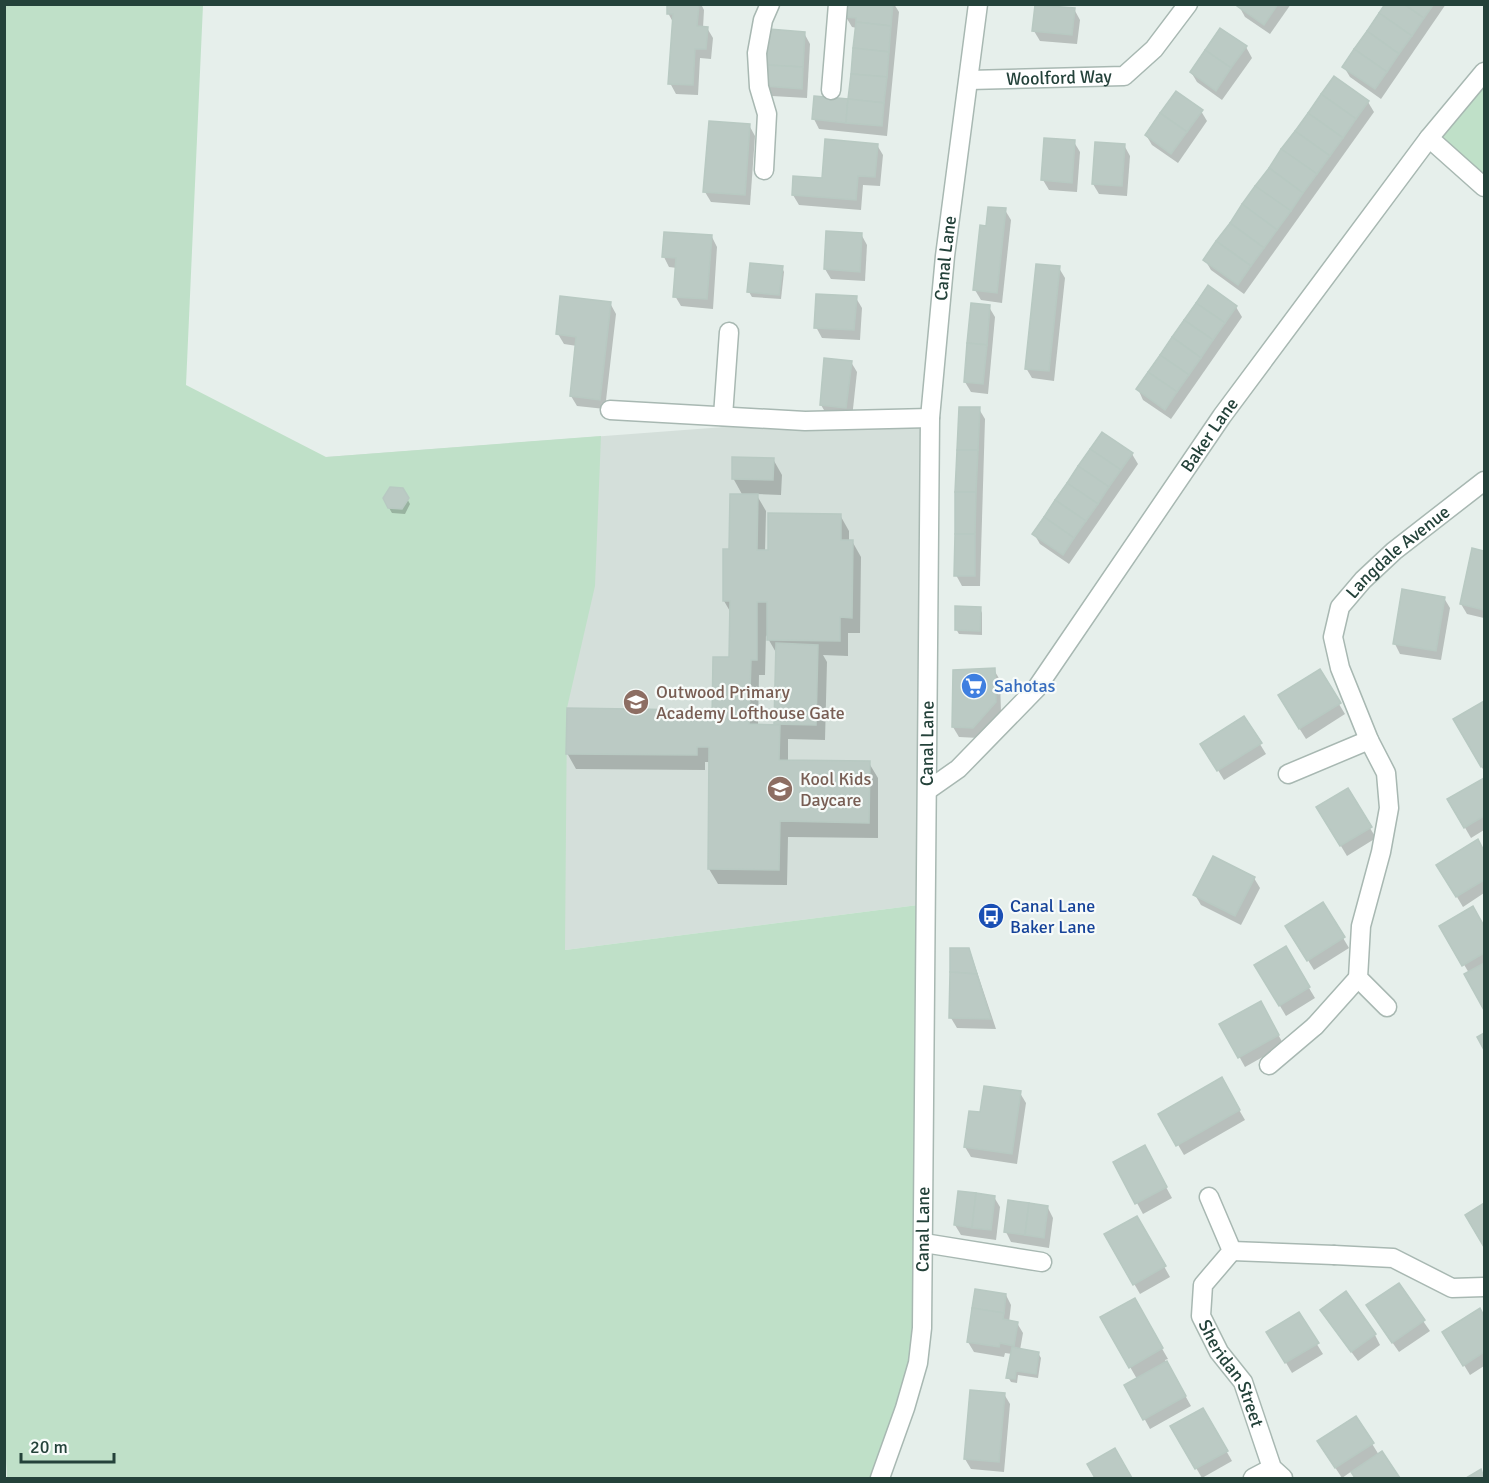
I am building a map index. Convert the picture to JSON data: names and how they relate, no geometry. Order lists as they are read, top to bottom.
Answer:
{
  "streets": {
    "street": [
      "Woolford Way",
      "Canal Lane",
      "Baker Lane",
      "Langdale Avenue",
      "Sheridan Street"
    ]
  },
  "crossings": [
    ["Woolford Way", "Canal Lane"],
    ["Canal Lane", "Baker Lane"]
  ],
  "places": {
    "supermarket": ["Sahotas"],
    "school or university": ["Outwood Primary Academy Lofthouse Gate", "Kool Kids Daycare"],
    "bus stop": ["Canal Lane Baker Lane"]
  },
  "scale_bar": "20 m"
}
